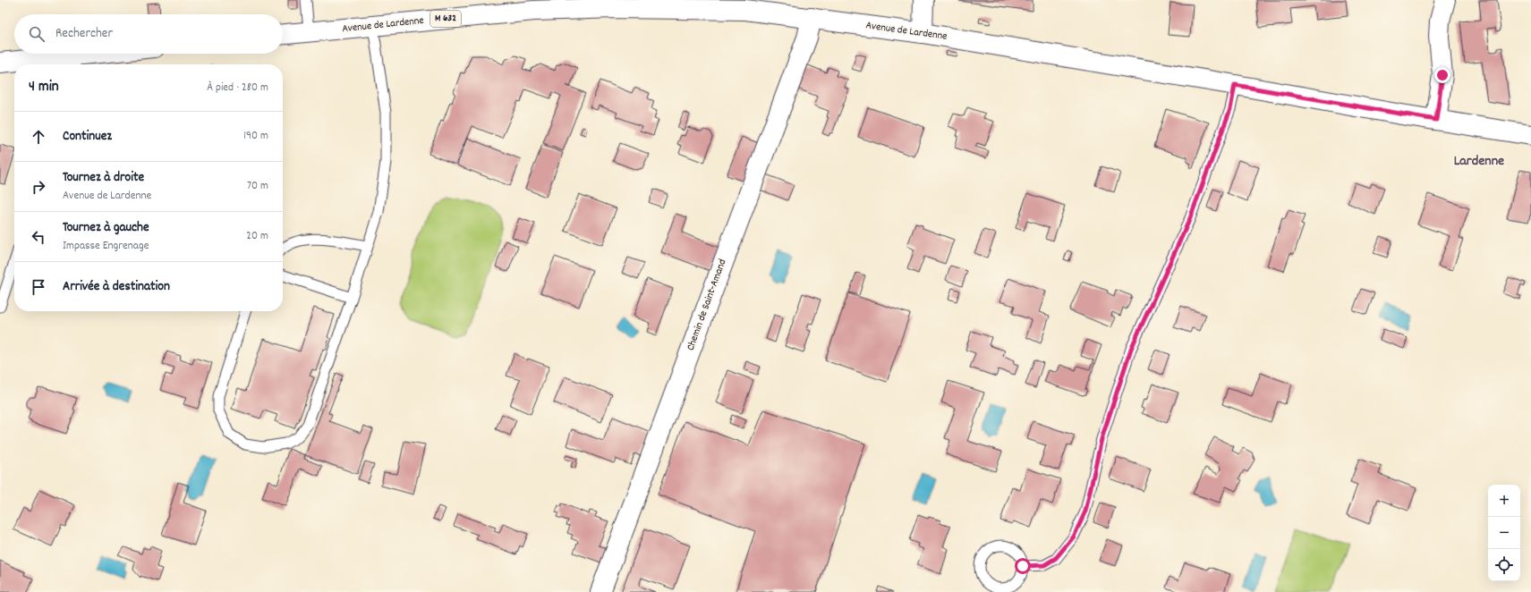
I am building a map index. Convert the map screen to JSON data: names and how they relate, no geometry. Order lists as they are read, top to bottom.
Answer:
{
  "streets": {
    "main road": ["M 632", "Avenue de Lardenne", "Chemin de Saint-Amand"]
  },
  "crossings": [
    ["Avenue de Lardenne", "Chemin de Saint-Amand"]
  ],
  "districts": ["Lardenne"],
  "page": {
    "search": "Rechercher",
    "heading": ["4 min", "À pied · 280 m"],
    "list": [
      ["Continuez", "190 m"],
      ["Tournez à droite", "Avenue de Lardenne", "70 m"],
      ["Tournez à gauche", "Impasse Engrenage", "20 m"],
      "Arrivée à destination"
    ],
    "map_buttons": ["+", "−"]
  }
}
